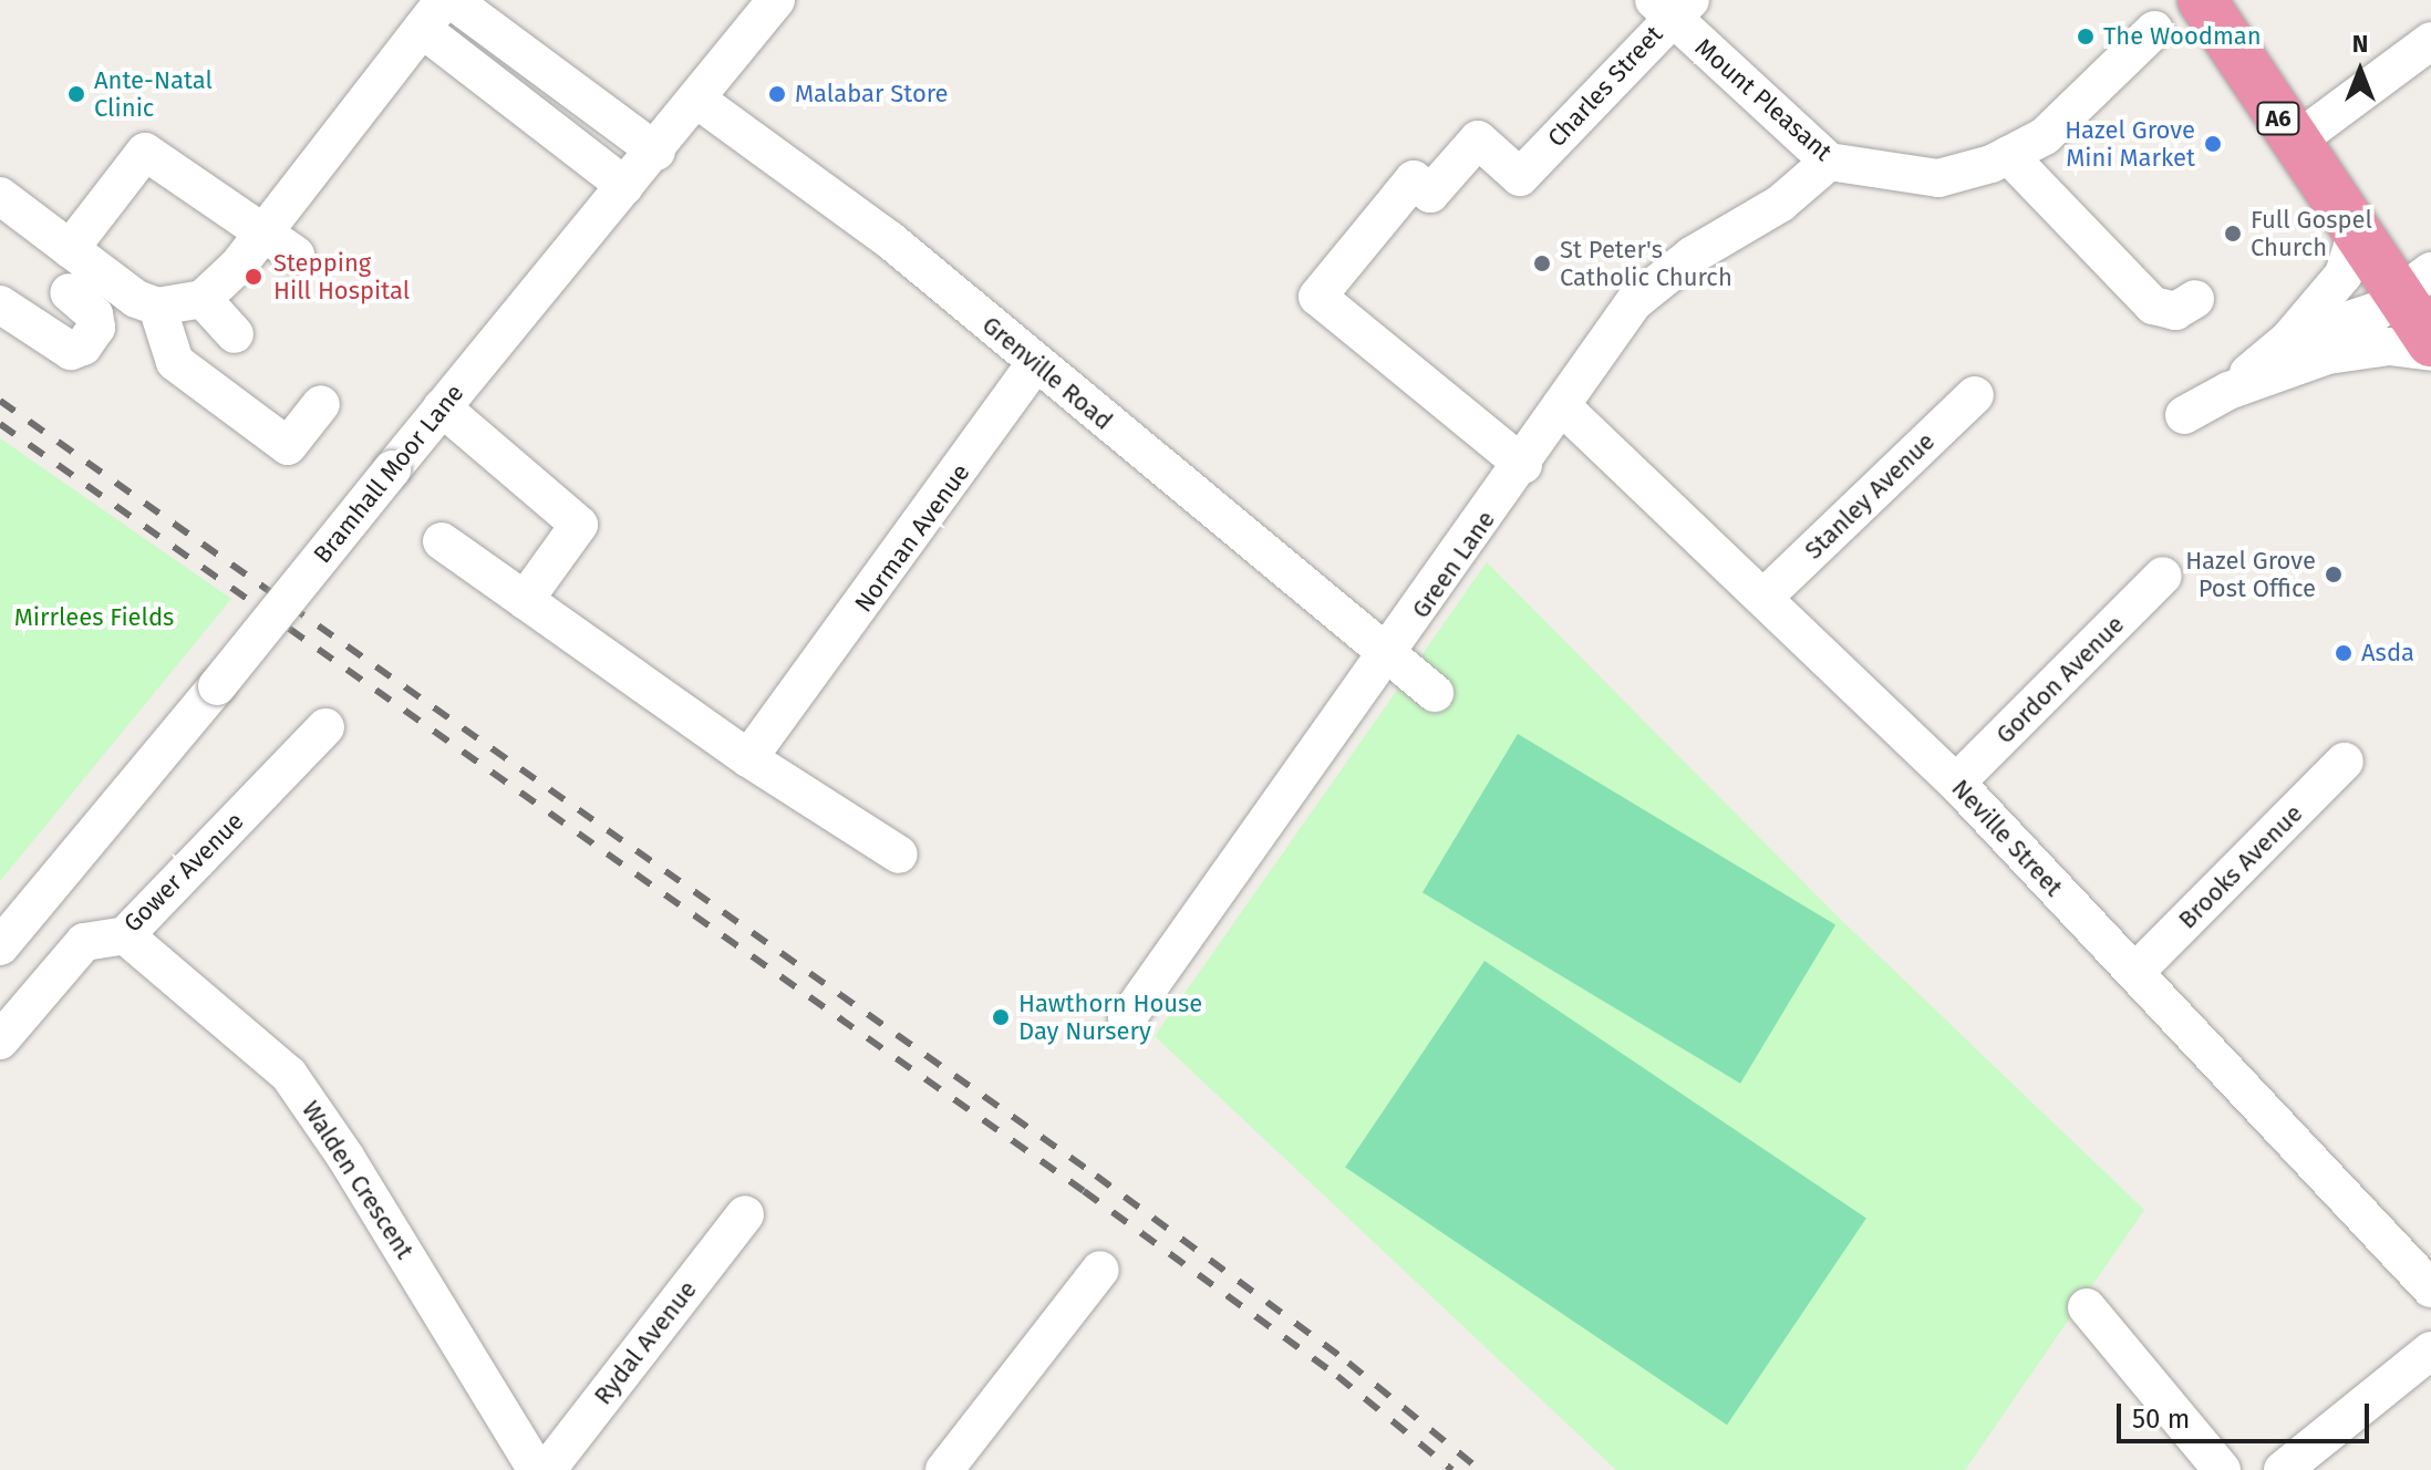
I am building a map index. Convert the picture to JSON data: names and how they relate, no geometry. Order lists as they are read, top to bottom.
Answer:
{
  "streets": {
    "highway": ["A6"],
    "street": [
      "Charles Street",
      "Mount Pleasant",
      "Grenville Road",
      "Bramhall Moor Lane",
      "Stanley Avenue",
      "Norman Avenue",
      "Green Lane",
      "Gordon Avenue",
      "Neville Street",
      "Brooks Avenue",
      "Gower Avenue",
      "Walden Crescent",
      "Rydal Avenue"
    ]
  },
  "crossings": [
    ["Charles Street", "Mount Pleasant"],
    ["Charles Street", "Green Lane"],
    ["Mount Pleasant", "Green Lane"],
    ["Grenville Road", "Bramhall Moor Lane"],
    ["Grenville Road", "Norman Avenue"],
    ["Grenville Road", "Green Lane"],
    ["Stanley Avenue", "Neville Street"],
    ["Green Lane", "Neville Street"],
    ["Gordon Avenue", "Neville Street"],
    ["Neville Street", "Brooks Avenue"],
    ["Gower Avenue", "Walden Crescent"]
  ],
  "parks": ["Mirrlees Fields"],
  "places": [
    "The Woodman",
    "Ante-Natal Clinic",
    "Malabar Store",
    "Hazel Grove Mini Market",
    "Full Gospel Church",
    "St Peter's Catholic Church",
    "Stepping Hill Hospital",
    "Hazel Grove Post Office",
    "Asda",
    "Hawthorn House Day Nursery"
  ],
  "scale_bar": "50 m",
  "north": "top"
}
